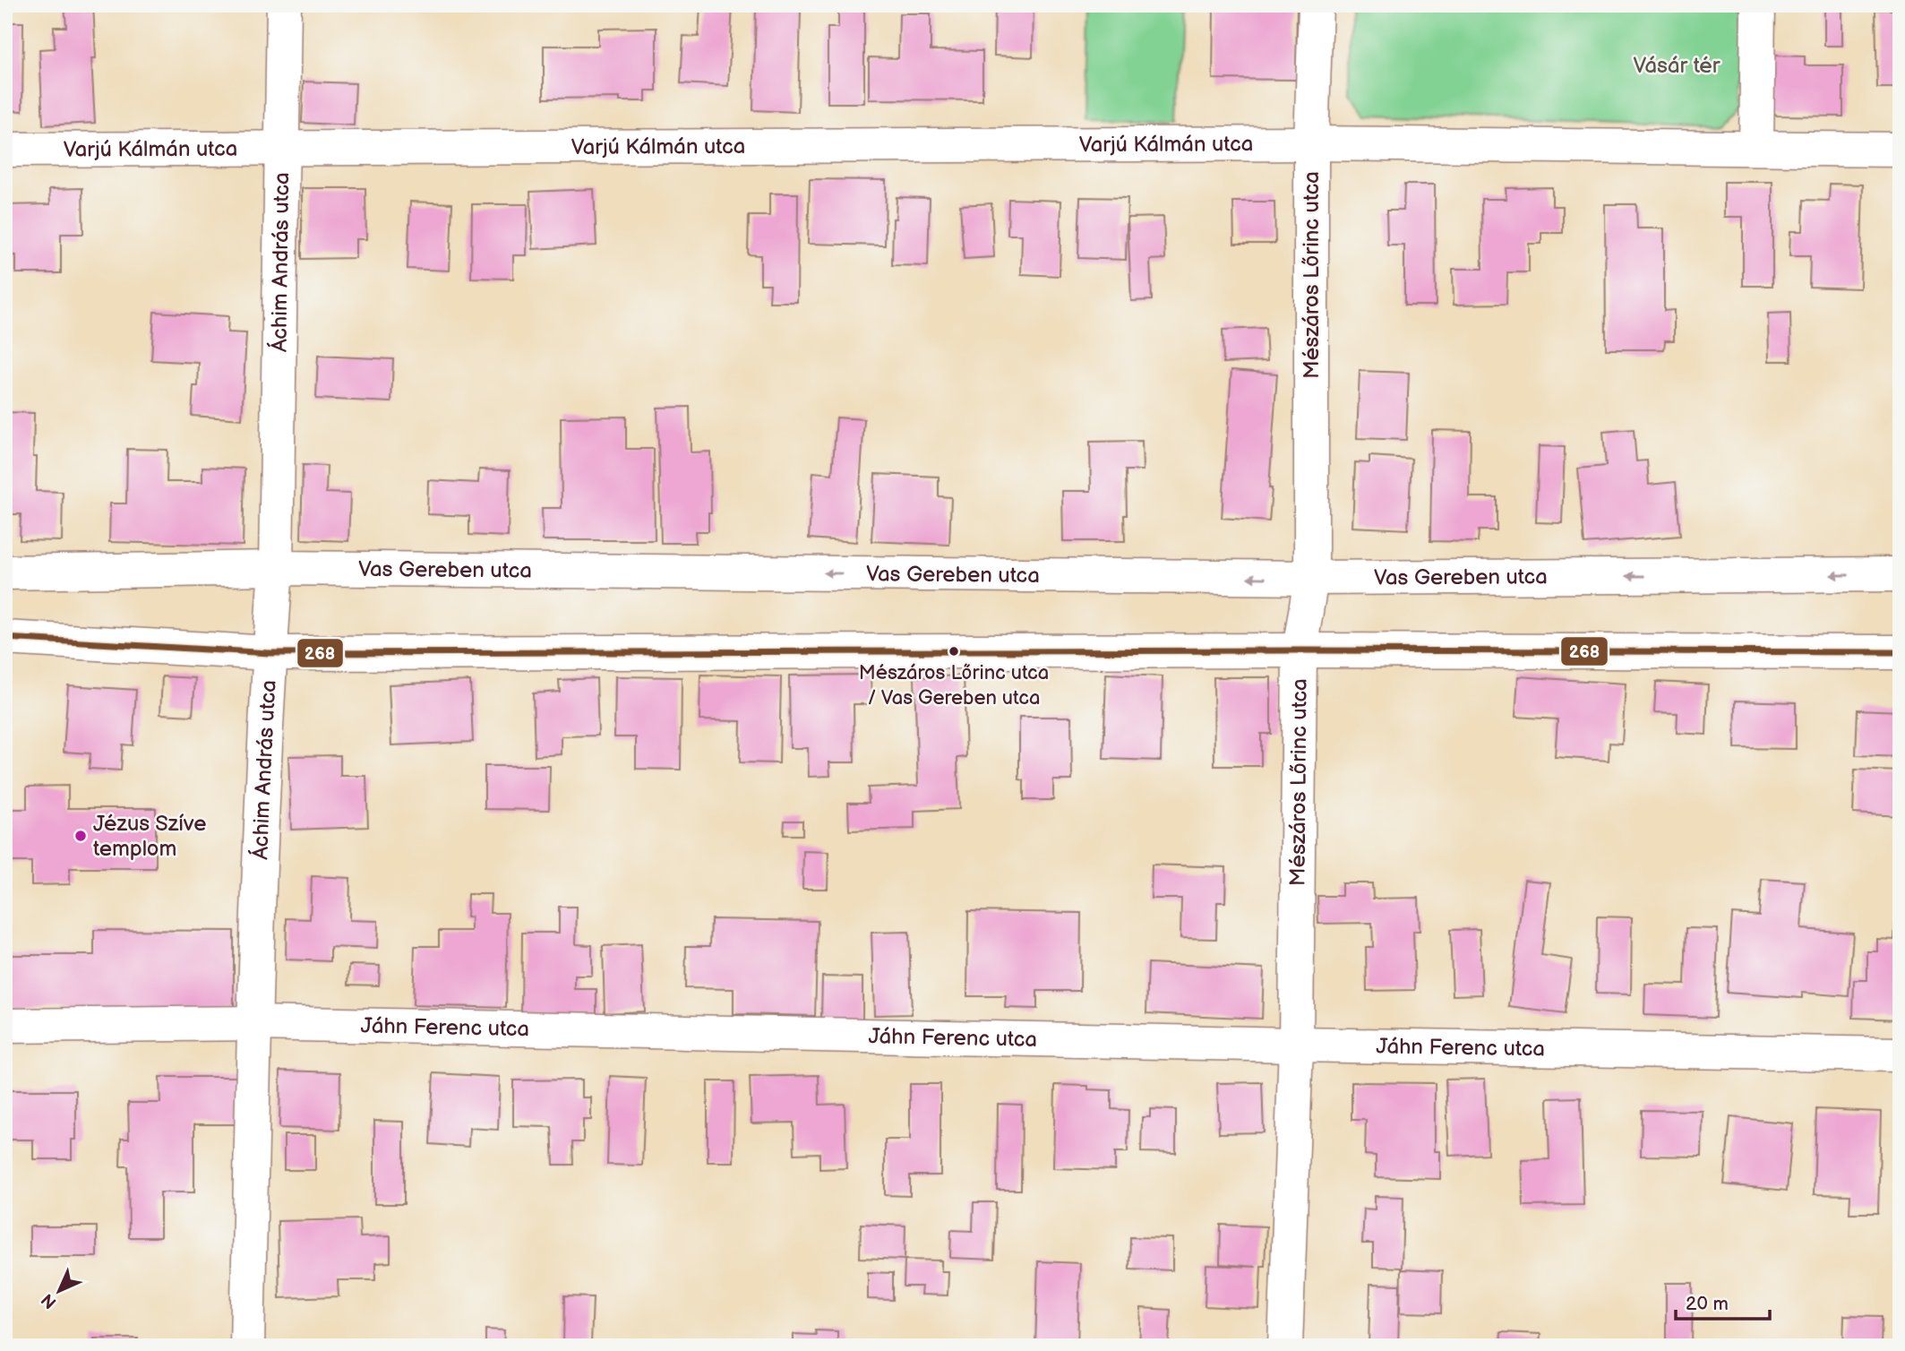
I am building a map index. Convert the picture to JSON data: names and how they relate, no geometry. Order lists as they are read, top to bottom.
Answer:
{
  "streets": {
    "street": [
      "Varjú Kálmán utca",
      "Áchim András utca",
      "Mészáros Lőrinc utca",
      "Vas Gereben utca",
      "Jáhn Ferenc utca"
    ]
  },
  "crossings": [
    ["Varjú Kálmán utca", "Áchim András utca"],
    ["Varjú Kálmán utca", "Mészáros Lőrinc utca"],
    ["Áchim András utca", "Vas Gereben utca"],
    ["Áchim András utca", "Jáhn Ferenc utca"],
    ["Mészáros Lőrinc utca", "Vas Gereben utca"],
    ["Mészáros Lőrinc utca", "Jáhn Ferenc utca"]
  ],
  "parks": ["Vásár tér"],
  "places": ["Mészáros Lőrinc utca / Vas Gereben utca", "Jézus Szíve templom"],
  "lines": ["transit line 268"],
  "scale_bar": "20 m",
  "north": "bottom left"
}
